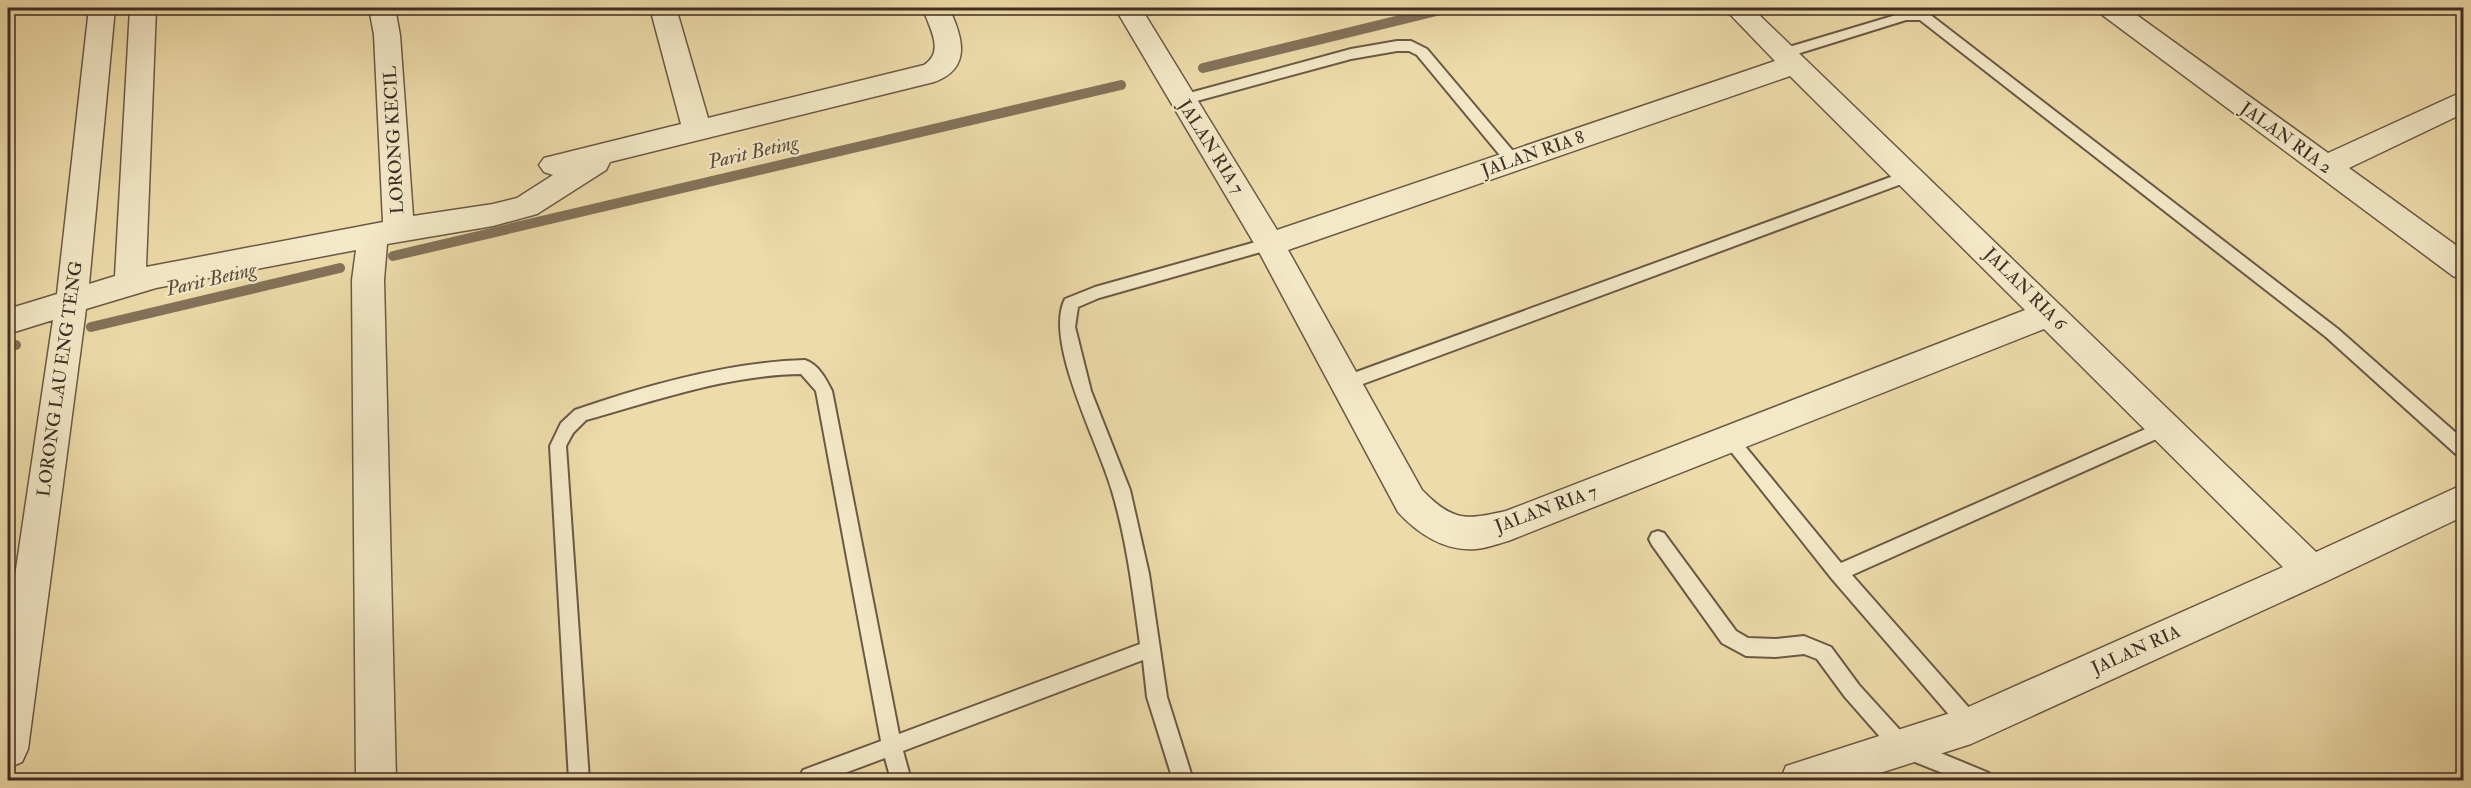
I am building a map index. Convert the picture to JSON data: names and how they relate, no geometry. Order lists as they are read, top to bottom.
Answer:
{
  "streets": {
    "street": [
      "JALAN RIA 2",
      "LORONG KECIL",
      "JALAN RIA 7",
      "JALAN RIA 8",
      "JALAN RIA 6",
      "LORONG LAU ENG TENG",
      "JALAN RIA"
    ]
  },
  "crossings": [
    ["LORONG KECIL", "LORONG LAU ENG TENG"],
    ["JALAN RIA 7", "JALAN RIA 8"],
    ["JALAN RIA 7", "JALAN RIA 6"],
    ["JALAN RIA 8", "JALAN RIA 6"],
    ["JALAN RIA 6", "JALAN RIA"]
  ],
  "water": ["Parit Beting"]
}
